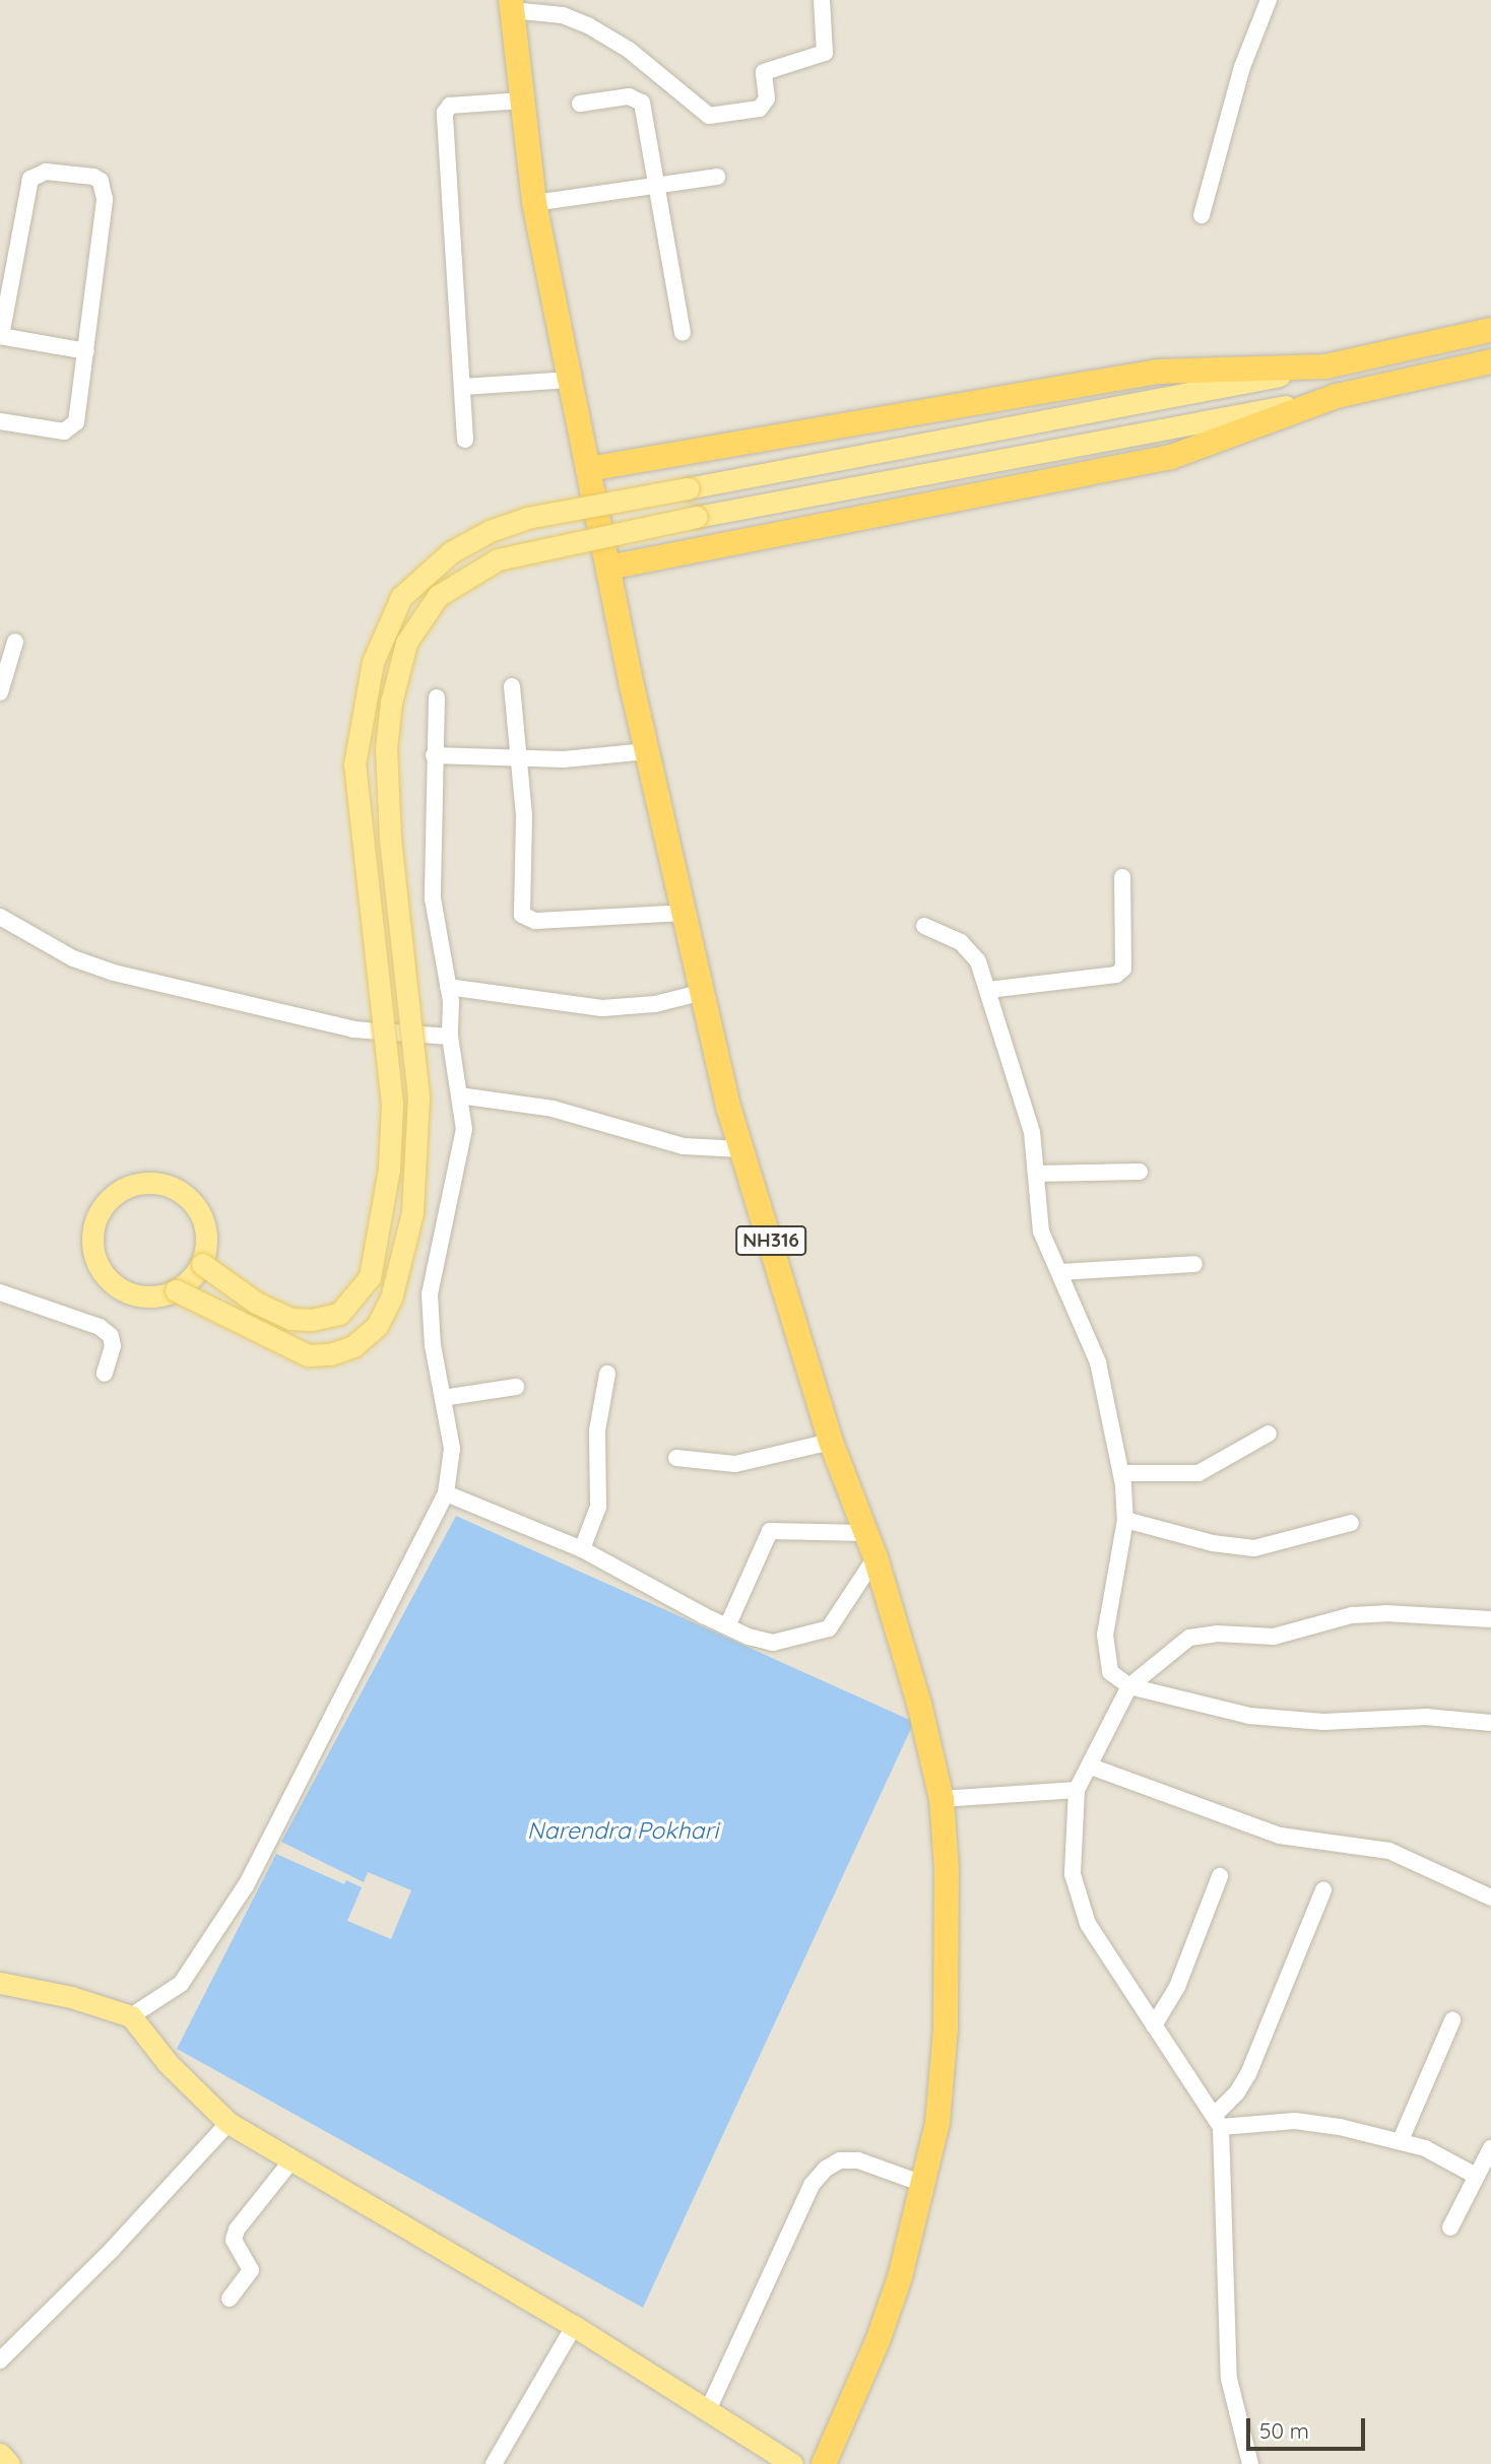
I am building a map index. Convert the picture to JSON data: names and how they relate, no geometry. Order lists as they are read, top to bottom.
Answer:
{
  "streets": {
    "highway": ["NH316"]
  },
  "water": ["Narendra Pokhari"],
  "scale_bar": "50 m"
}
